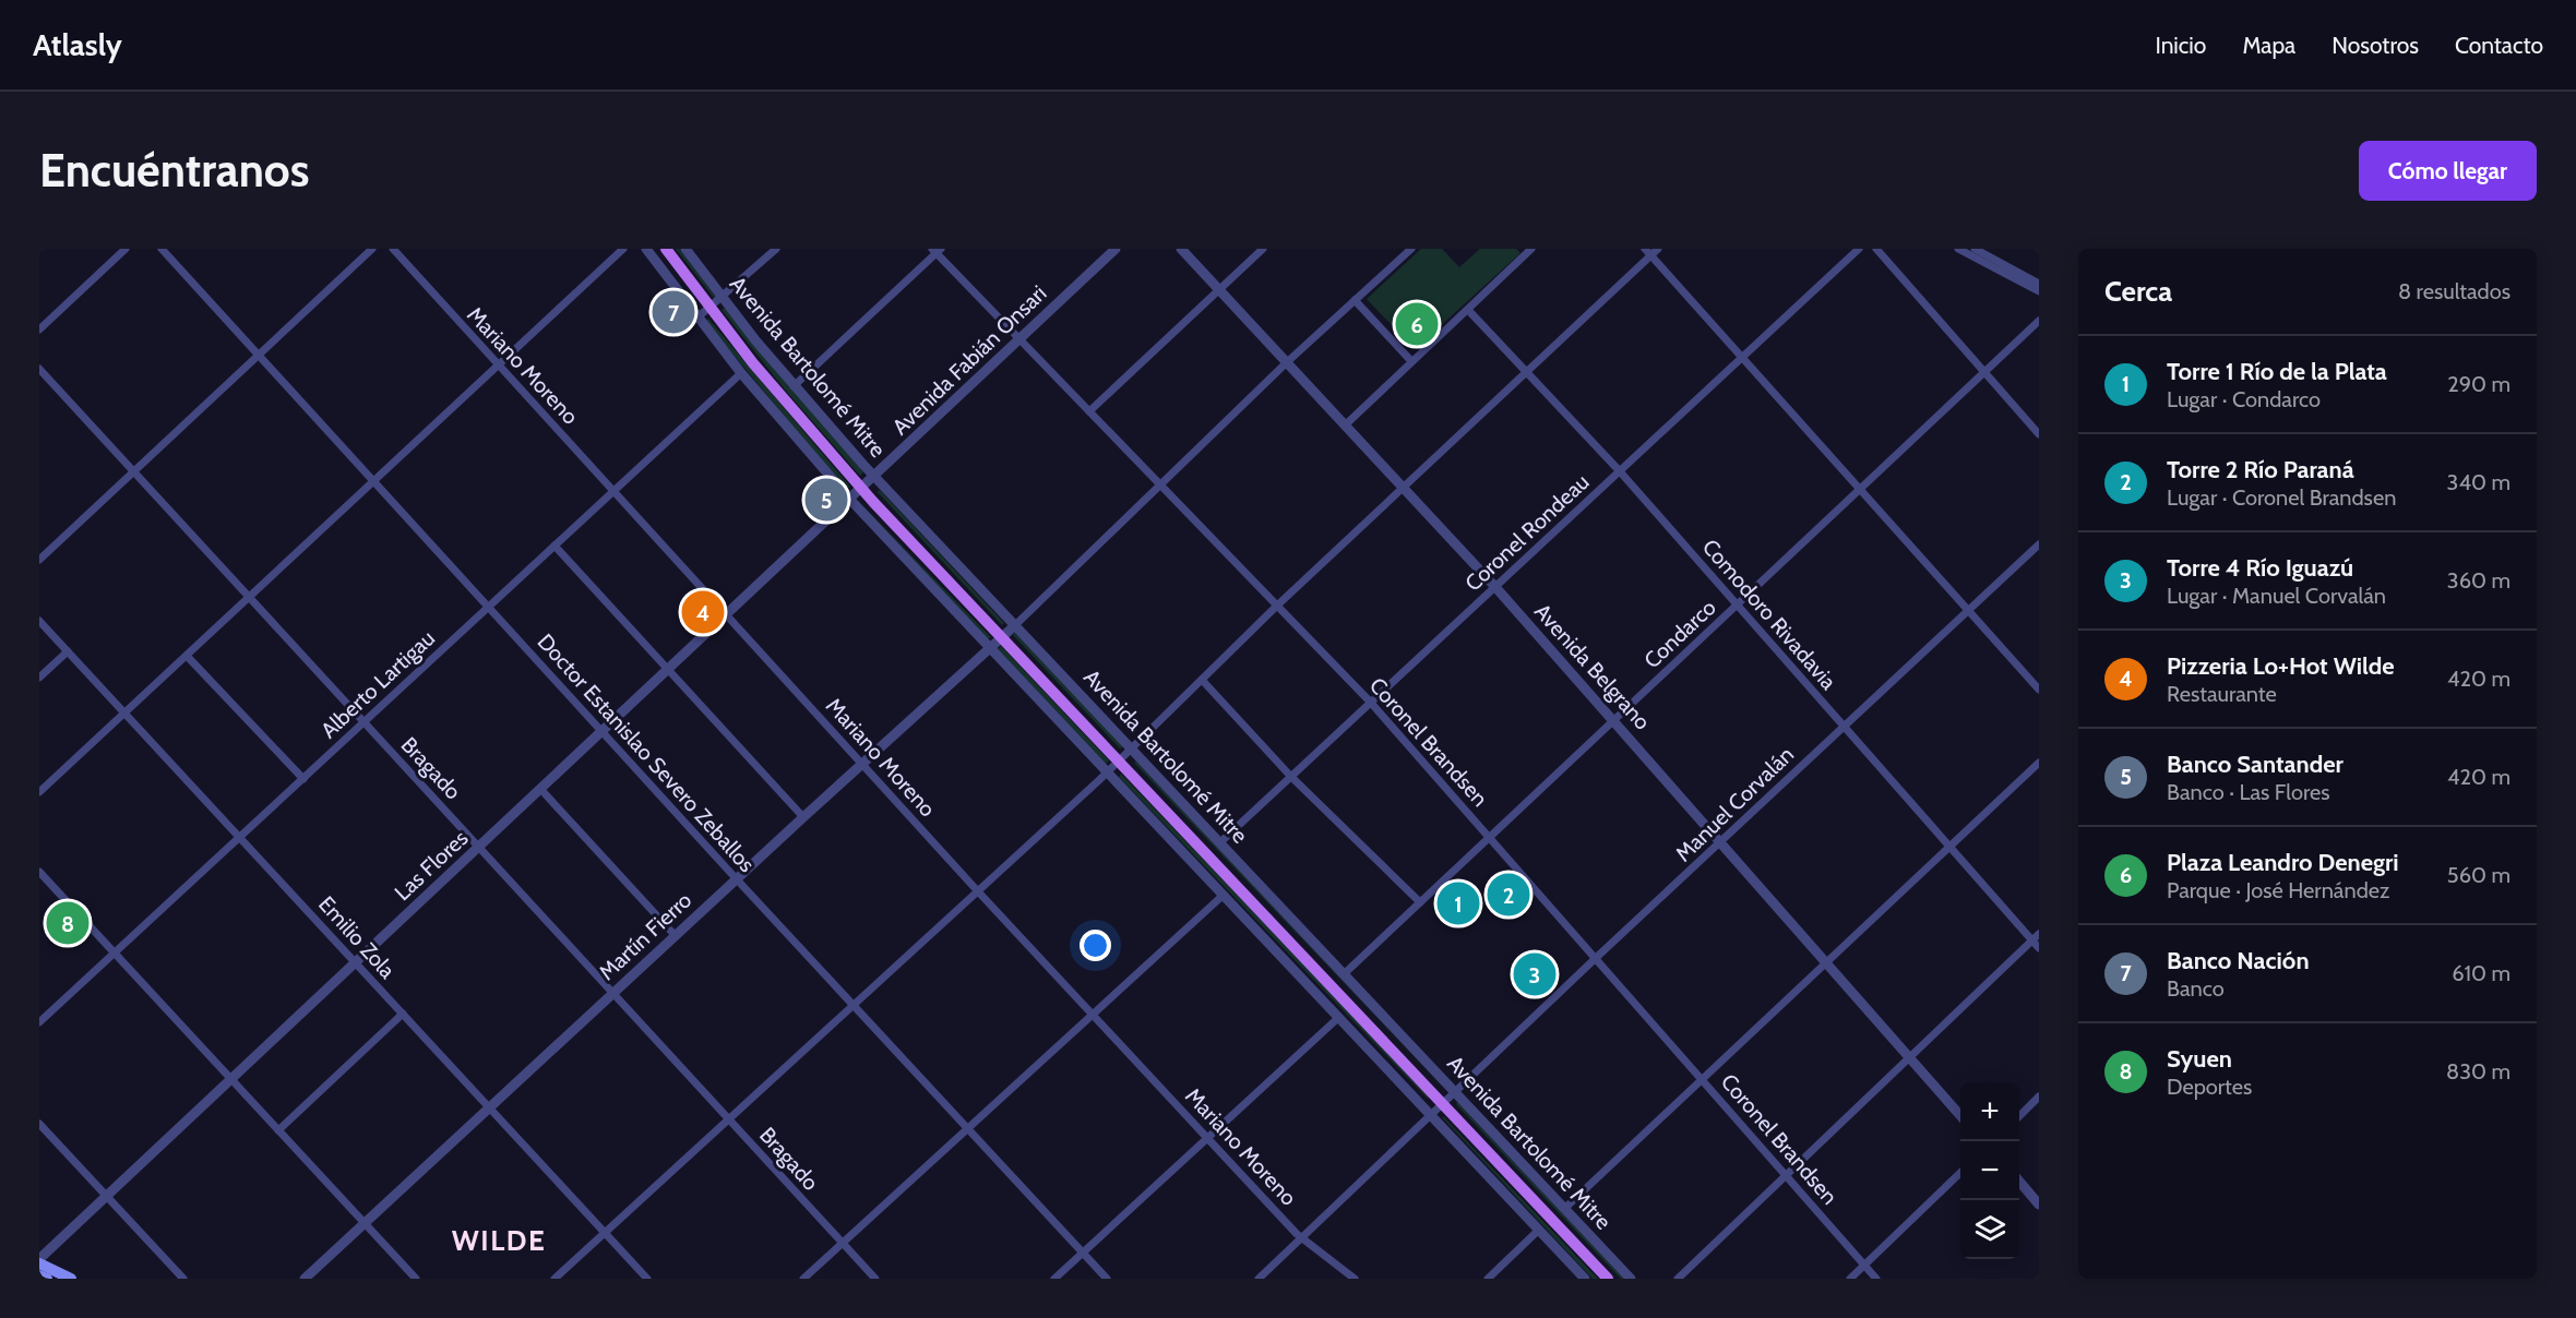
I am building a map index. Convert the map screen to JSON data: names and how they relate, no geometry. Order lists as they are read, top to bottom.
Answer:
{
  "streets": {
    "main road": ["Avenida Bartolomé Mitre"],
    "street": [
      "Avenida Fabián Onsari",
      "Mariano Moreno",
      "Coronel Rondeau",
      "Comodoro Rivadavia",
      "Condarco",
      "Avenida Belgrano",
      "Alberto Lartigau",
      "Coronel Brandsen",
      "Doctor Estanislao Severo Zeballos",
      "Bragado",
      "Manuel Corvalán",
      "Las Flores",
      "Martín Fierro",
      "Emilio Zola"
    ]
  },
  "crossings": [
    ["Avenida Fabián Onsari", "Avenida Bartolomé Mitre"],
    ["Avenida Fabián Onsari", "Coronel Brandsen"],
    ["Avenida Fabián Onsari", "Las Flores"],
    ["Mariano Moreno", "Alberto Lartigau"],
    ["Mariano Moreno", "Manuel Corvalán"],
    ["Mariano Moreno", "Las Flores"],
    ["Mariano Moreno", "Martín Fierro"],
    ["Avenida Bartolomé Mitre", "Coronel Rondeau"],
    ["Avenida Bartolomé Mitre", "Condarco"],
    ["Avenida Bartolomé Mitre", "Manuel Corvalán"],
    ["Avenida Bartolomé Mitre", "Martín Fierro"],
    ["Coronel Rondeau", "Comodoro Rivadavia"],
    ["Coronel Rondeau", "Avenida Belgrano"],
    ["Coronel Rondeau", "Coronel Brandsen"],
    ["Comodoro Rivadavia", "Condarco"],
    ["Comodoro Rivadavia", "Manuel Corvalán"],
    ["Condarco", "Avenida Belgrano"],
    ["Condarco", "Coronel Brandsen"],
    ["Avenida Belgrano", "Manuel Corvalán"],
    ["Alberto Lartigau", "Doctor Estanislao Severo Zeballos"],
    ["Alberto Lartigau", "Bragado"],
    ["Alberto Lartigau", "Emilio Zola"],
    ["Coronel Brandsen", "Manuel Corvalán"],
    ["Doctor Estanislao Severo Zeballos", "Las Flores"],
    ["Doctor Estanislao Severo Zeballos", "Martín Fierro"],
    ["Bragado", "Las Flores"],
    ["Bragado", "Martín Fierro"],
    ["Las Flores", "Emilio Zola"],
    ["Martín Fierro", "Emilio Zola"]
  ],
  "districts": ["WILDE"],
  "page": {
    "header": "Atlasly",
    "nav": [
      "Inicio",
      "Mapa",
      "Nosotros",
      "Contacto"
    ],
    "buttons": "Cómo llegar",
    "title": "Encuéntranos",
    "heading": ["Cerca", "8 resultados"],
    "pins": [
      "7",
      "6",
      "5",
      "4",
      "2",
      "1",
      "8",
      "3"
    ],
    "list": [
      {
        "mark": "1",
        "name": "Torre 1 Río de la Plata",
        "note": "Lugar · Condarco",
        "value": "290 m"
      },
      {
        "mark": "2",
        "name": "Torre 2 Río Paraná",
        "note": "Lugar · Coronel Brandsen",
        "value": "340 m"
      },
      {
        "mark": "3",
        "name": "Torre 4 Río Iguazú",
        "note": "Lugar · Manuel Corvalán",
        "value": "360 m"
      },
      {
        "mark": "4",
        "name": "Pizzeria Lo+Hot Wilde",
        "note": "Restaurante",
        "value": "420 m"
      },
      {
        "mark": "5",
        "name": "Banco Santander",
        "note": "Banco · Las Flores",
        "value": "420 m"
      },
      {
        "mark": "6",
        "name": "Plaza Leandro Denegri",
        "note": "Parque · José Hernández",
        "value": "560 m"
      },
      {
        "mark": "7",
        "name": "Banco Nación",
        "note": "Banco",
        "value": "610 m"
      },
      {
        "mark": "8",
        "name": "Syuen",
        "note": "Deportes",
        "value": "830 m"
      }
    ],
    "map_buttons": ["+", "−"]
  }
}
